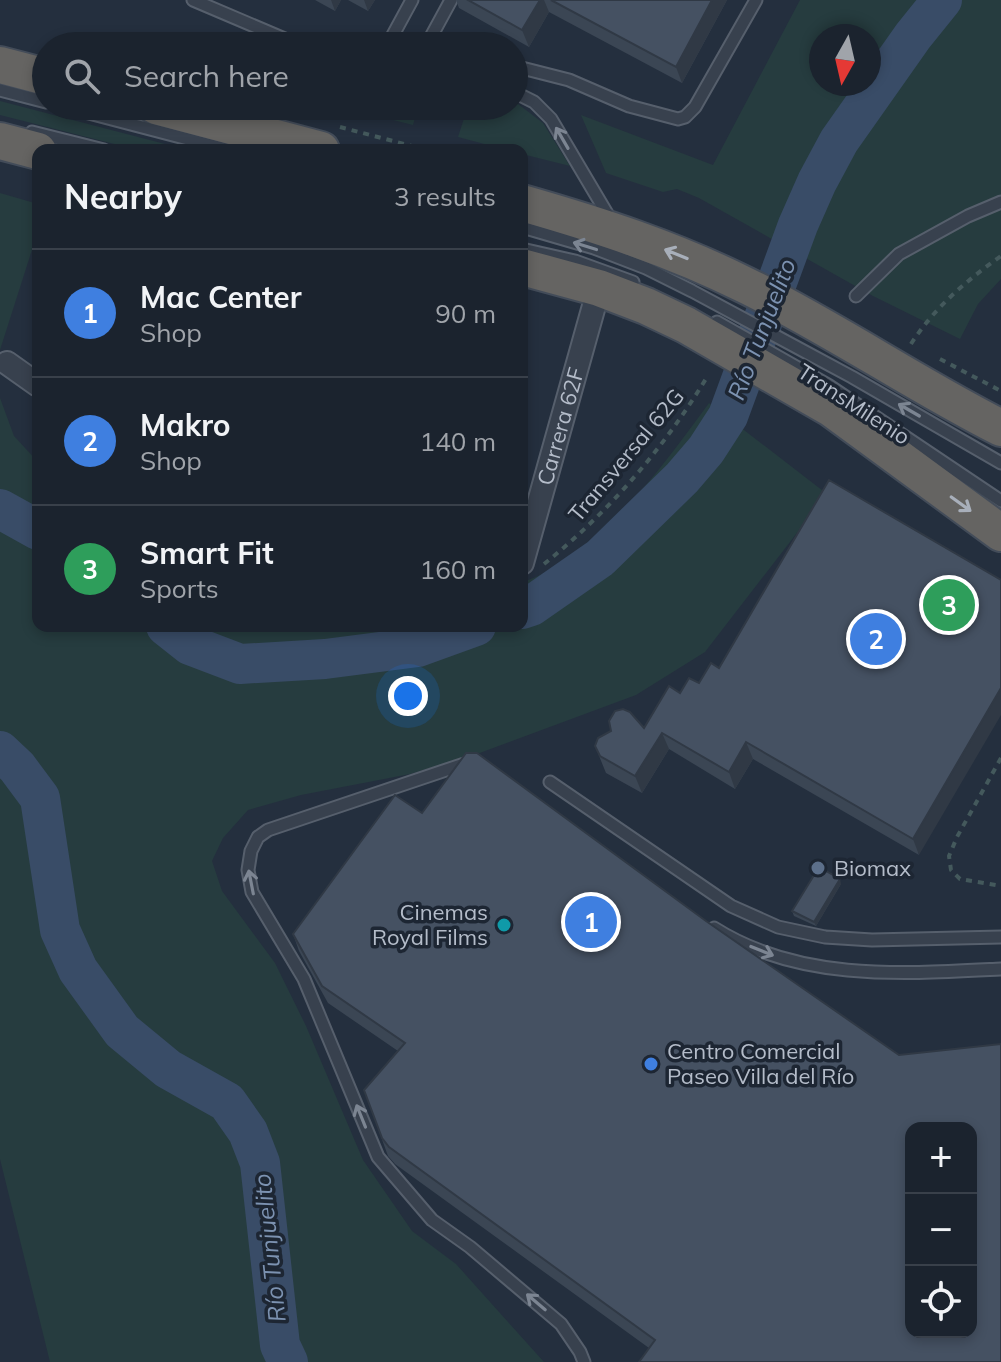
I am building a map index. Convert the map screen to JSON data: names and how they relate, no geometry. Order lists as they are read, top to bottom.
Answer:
{
  "streets": {
    "street": ["Carrera 62F"],
    "lane": ["TransMilenio"],
    "path": ["Transversal 62G"]
  },
  "crossings": [
    ["Carrera 62F", "Transversal 62G"]
  ],
  "water": ["Río Tunjuelito"],
  "places": ["Biomax", "Cinemas Royal Films", "Centro Comercial Paseo Villa del Río"],
  "north": "bottom",
  "page": {
    "search": "Search here",
    "heading": ["Nearby", "3 results"],
    "list": [
      {
        "mark": "1",
        "name": "Mac Center",
        "note": "Shop",
        "value": "90 m"
      },
      {
        "mark": "2",
        "name": "Makro",
        "note": "Shop",
        "value": "140 m"
      },
      {
        "mark": "3",
        "name": "Smart Fit",
        "note": "Sports",
        "value": "160 m"
      }
    ],
    "pins": ["3", "2", "1"],
    "map_buttons": ["+", "−"]
  }
}
